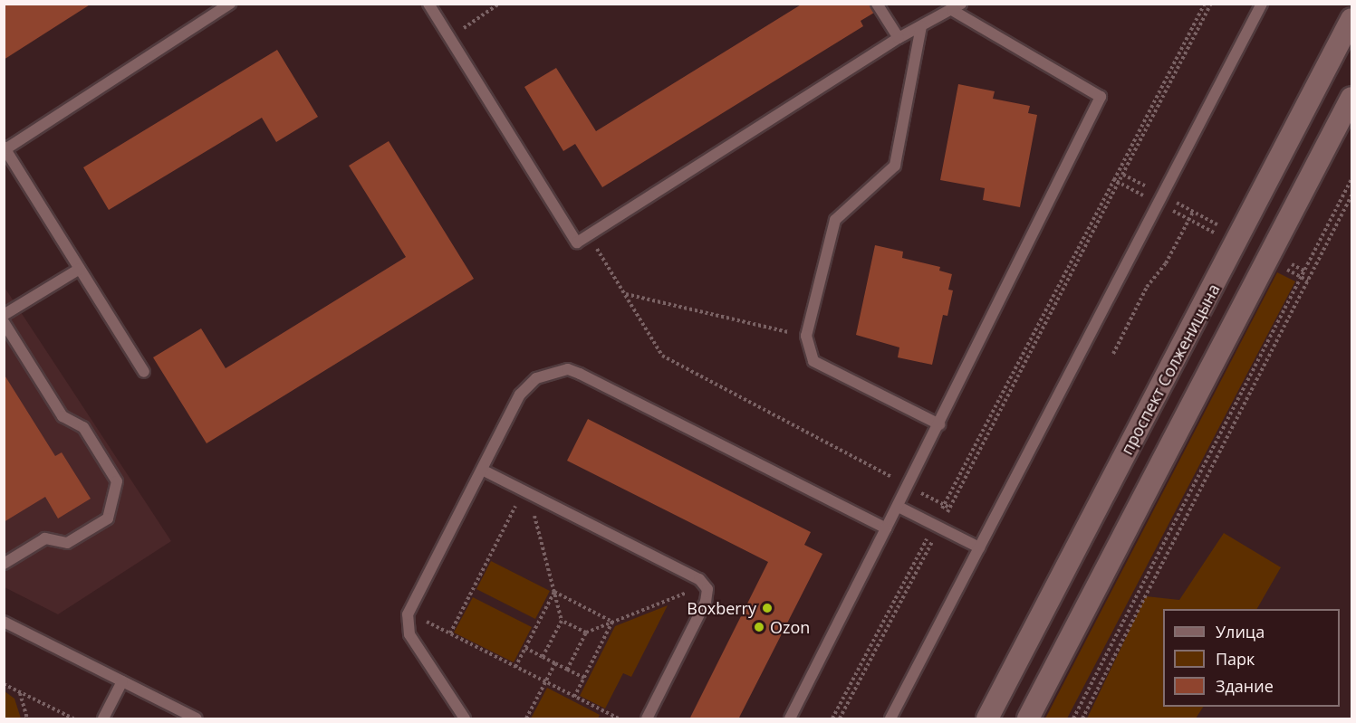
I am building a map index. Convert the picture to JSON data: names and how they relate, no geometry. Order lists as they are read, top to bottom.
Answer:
{
  "streets": {
    "street": ["проспект Солженицына"]
  },
  "places": ["Boxberry", "Ozon"],
  "legend": ["Улица", "Парк", "Здание"]
}
